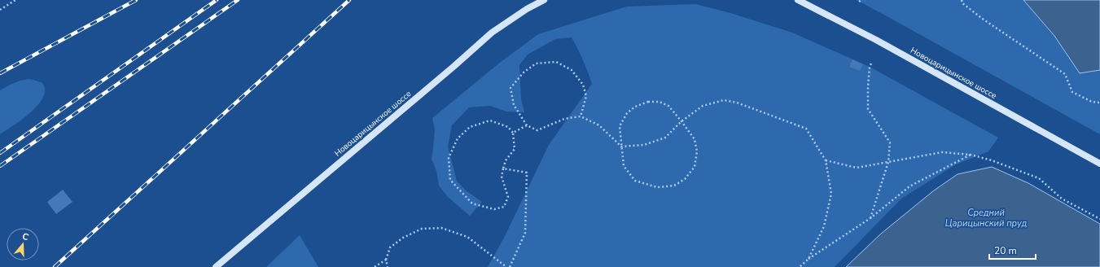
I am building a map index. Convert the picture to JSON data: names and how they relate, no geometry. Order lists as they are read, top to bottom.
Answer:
{
  "streets": {
    "main road": ["Новоцарицынское шоссе"]
  },
  "water": ["Средний Царицынский пруд"],
  "scale_bar": "20 m",
  "north": "top"
}
